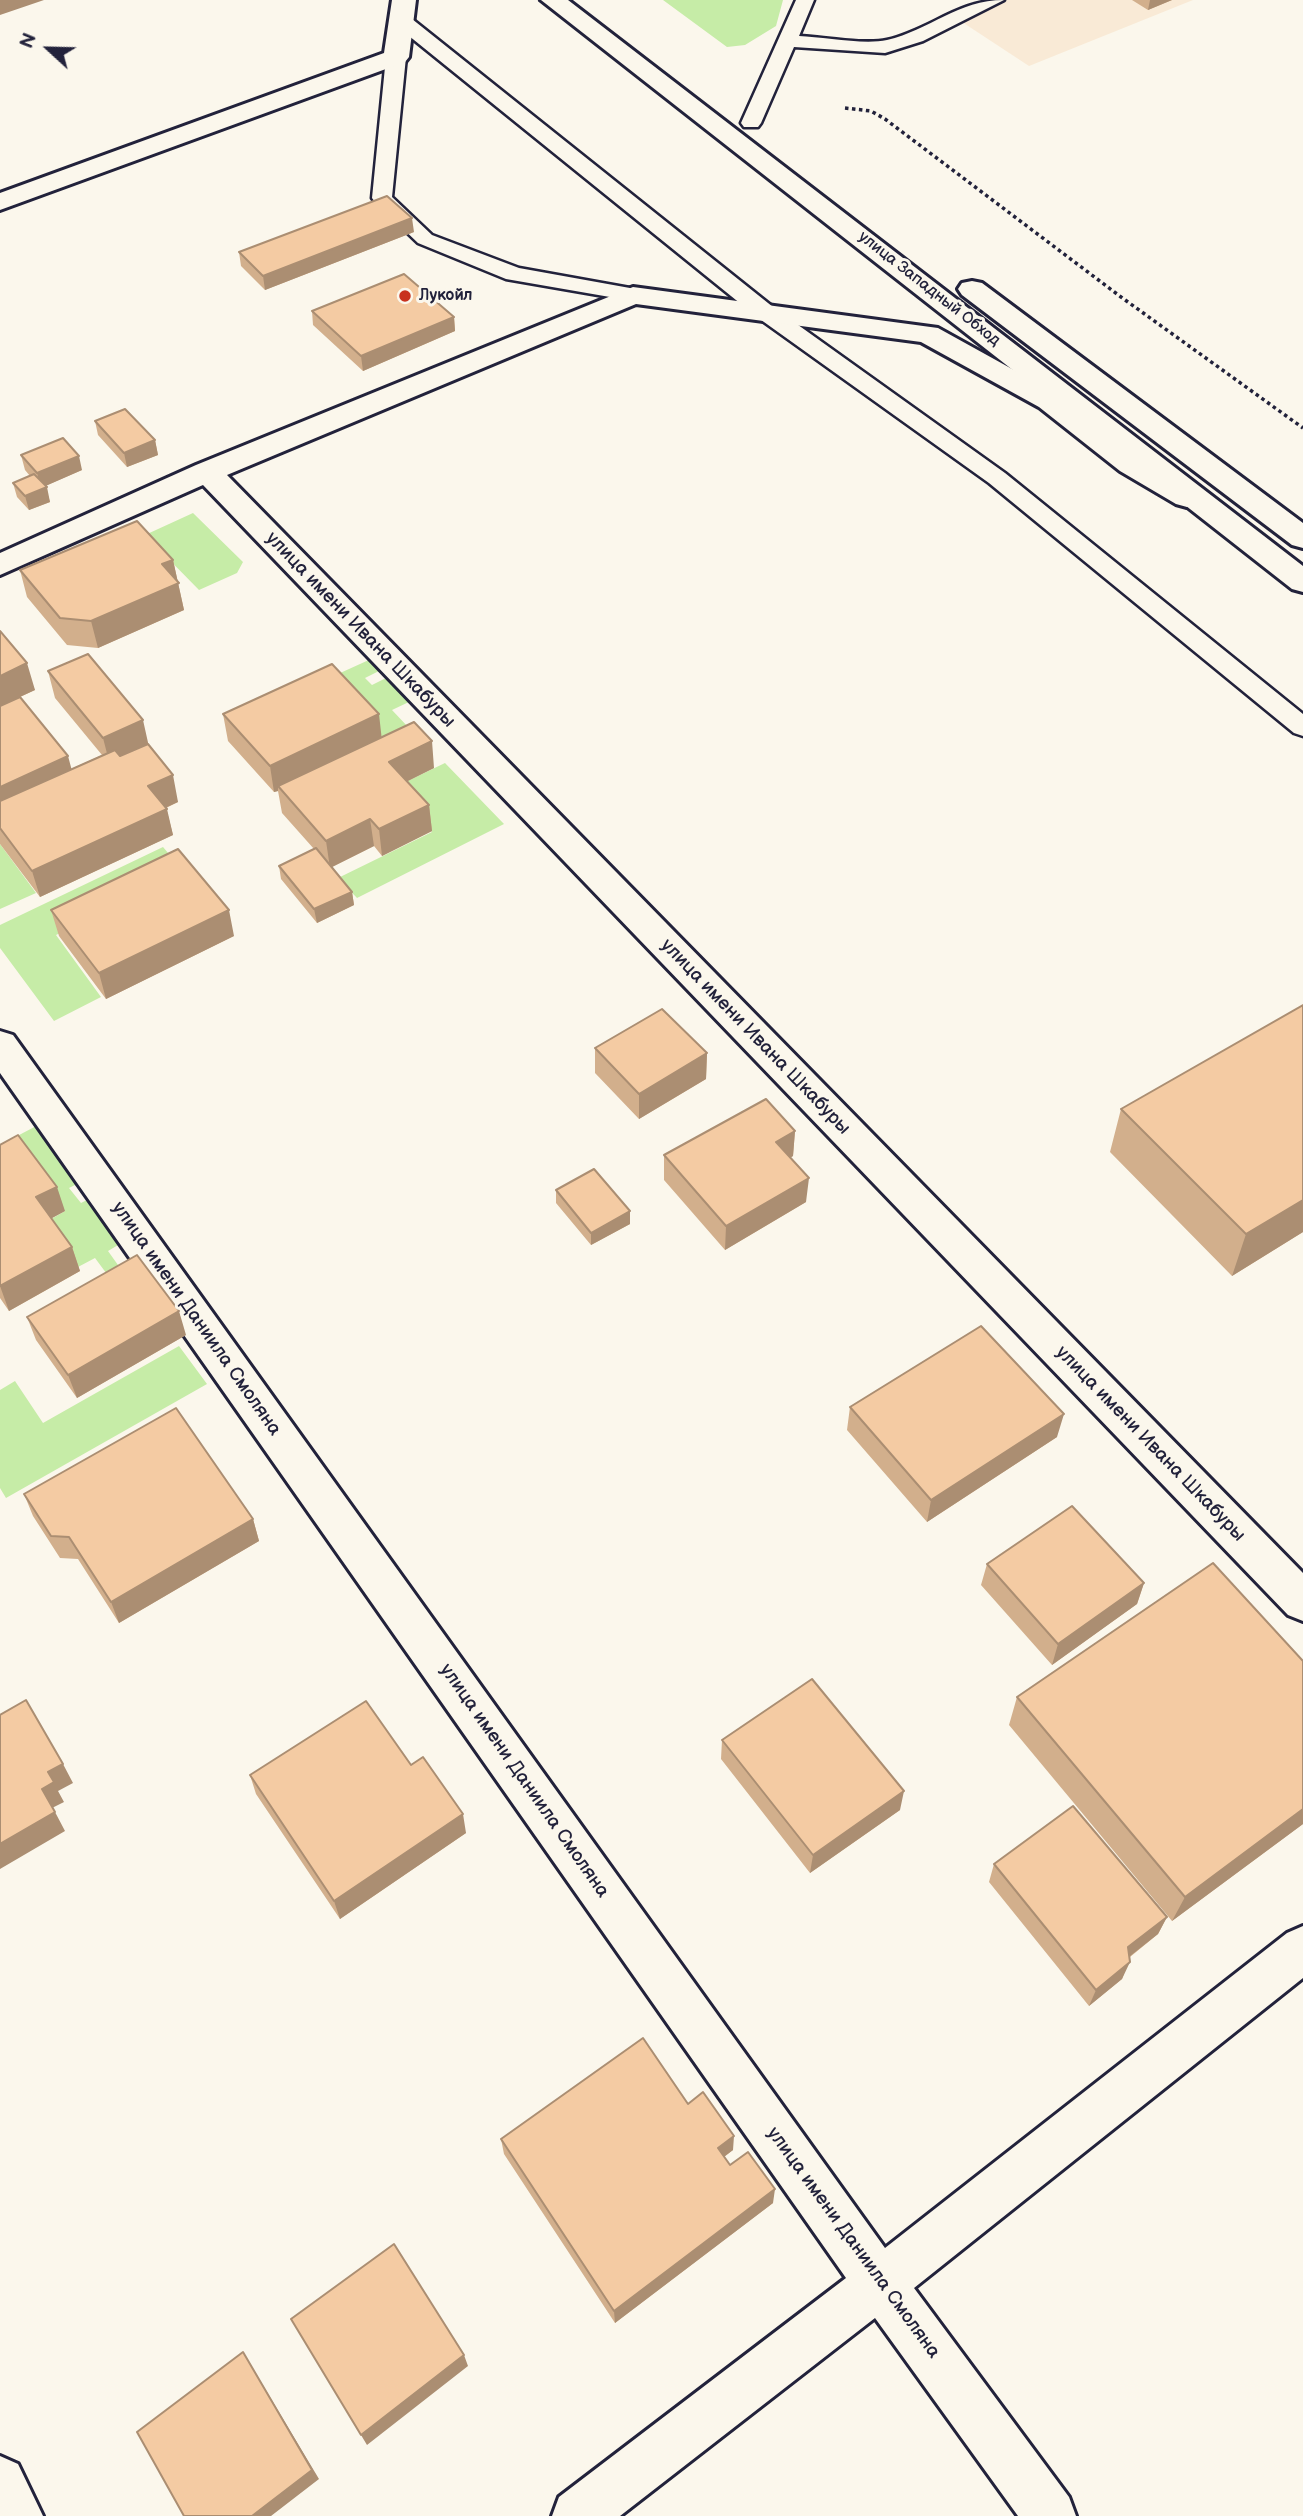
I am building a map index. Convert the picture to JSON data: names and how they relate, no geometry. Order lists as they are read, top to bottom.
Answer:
{
  "streets": {
    "main road": ["улица Западный Обход", "улица имени Ивана Шкабуры", "улица имени Даниила Смоляна"]
  },
  "places": ["Лукойл"],
  "north": "left"
}
